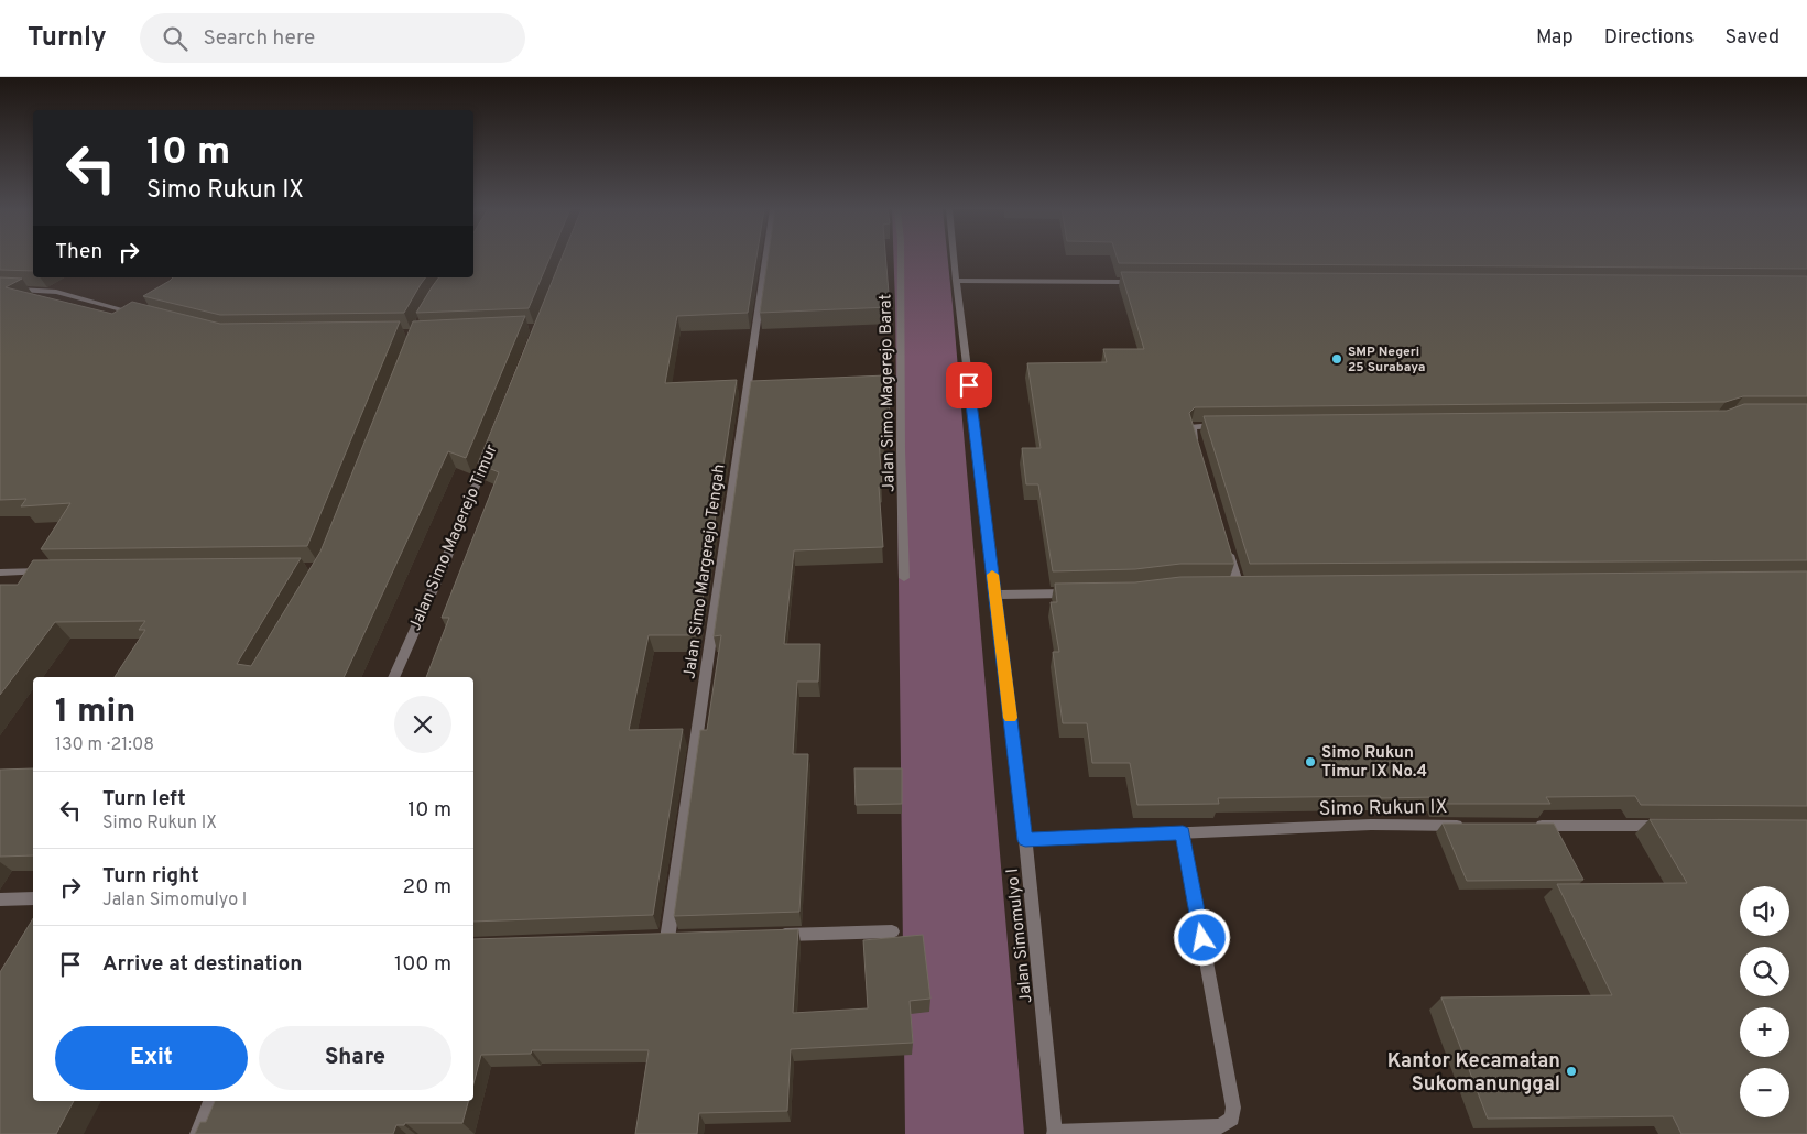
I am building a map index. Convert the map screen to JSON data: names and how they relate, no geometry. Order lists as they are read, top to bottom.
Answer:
{
  "streets": {
    "street": [
      "Jalan Simo Magerejo Barat",
      "Jalan Simo Magerejo Timur",
      "Jalan Simo Margerejo Tengah",
      "Simo Rukun IX",
      "Jalan Simomulyo I"
    ]
  },
  "crossings": [
    ["Simo Rukun IX", "Jalan Simomulyo I"]
  ],
  "places": ["SMP Negeri 25 Surabaya", "Simo Rukun Timur IX No.4", "Kantor Kecamatan Sukomanunggal"],
  "page": {
    "header": "Turnly",
    "search": "Search here",
    "nav": ["Map", "Directions", "Saved"],
    "turn": ["10 m", "Simo Rukun IX"],
    "then": "Then",
    "heading": ["1 min", "130 m · 21:08"],
    "list": [
      {
        "name": "Turn left",
        "note": "Simo Rukun IX",
        "value": "10 m"
      },
      {
        "name": "Turn right",
        "note": "Jalan Simomulyo I",
        "value": "20 m"
      },
      {
        "name": "Arrive at destination",
        "value": "100 m"
      }
    ],
    "map_buttons": ["+", "−"],
    "buttons": ["Exit", "Share"]
  }
}
